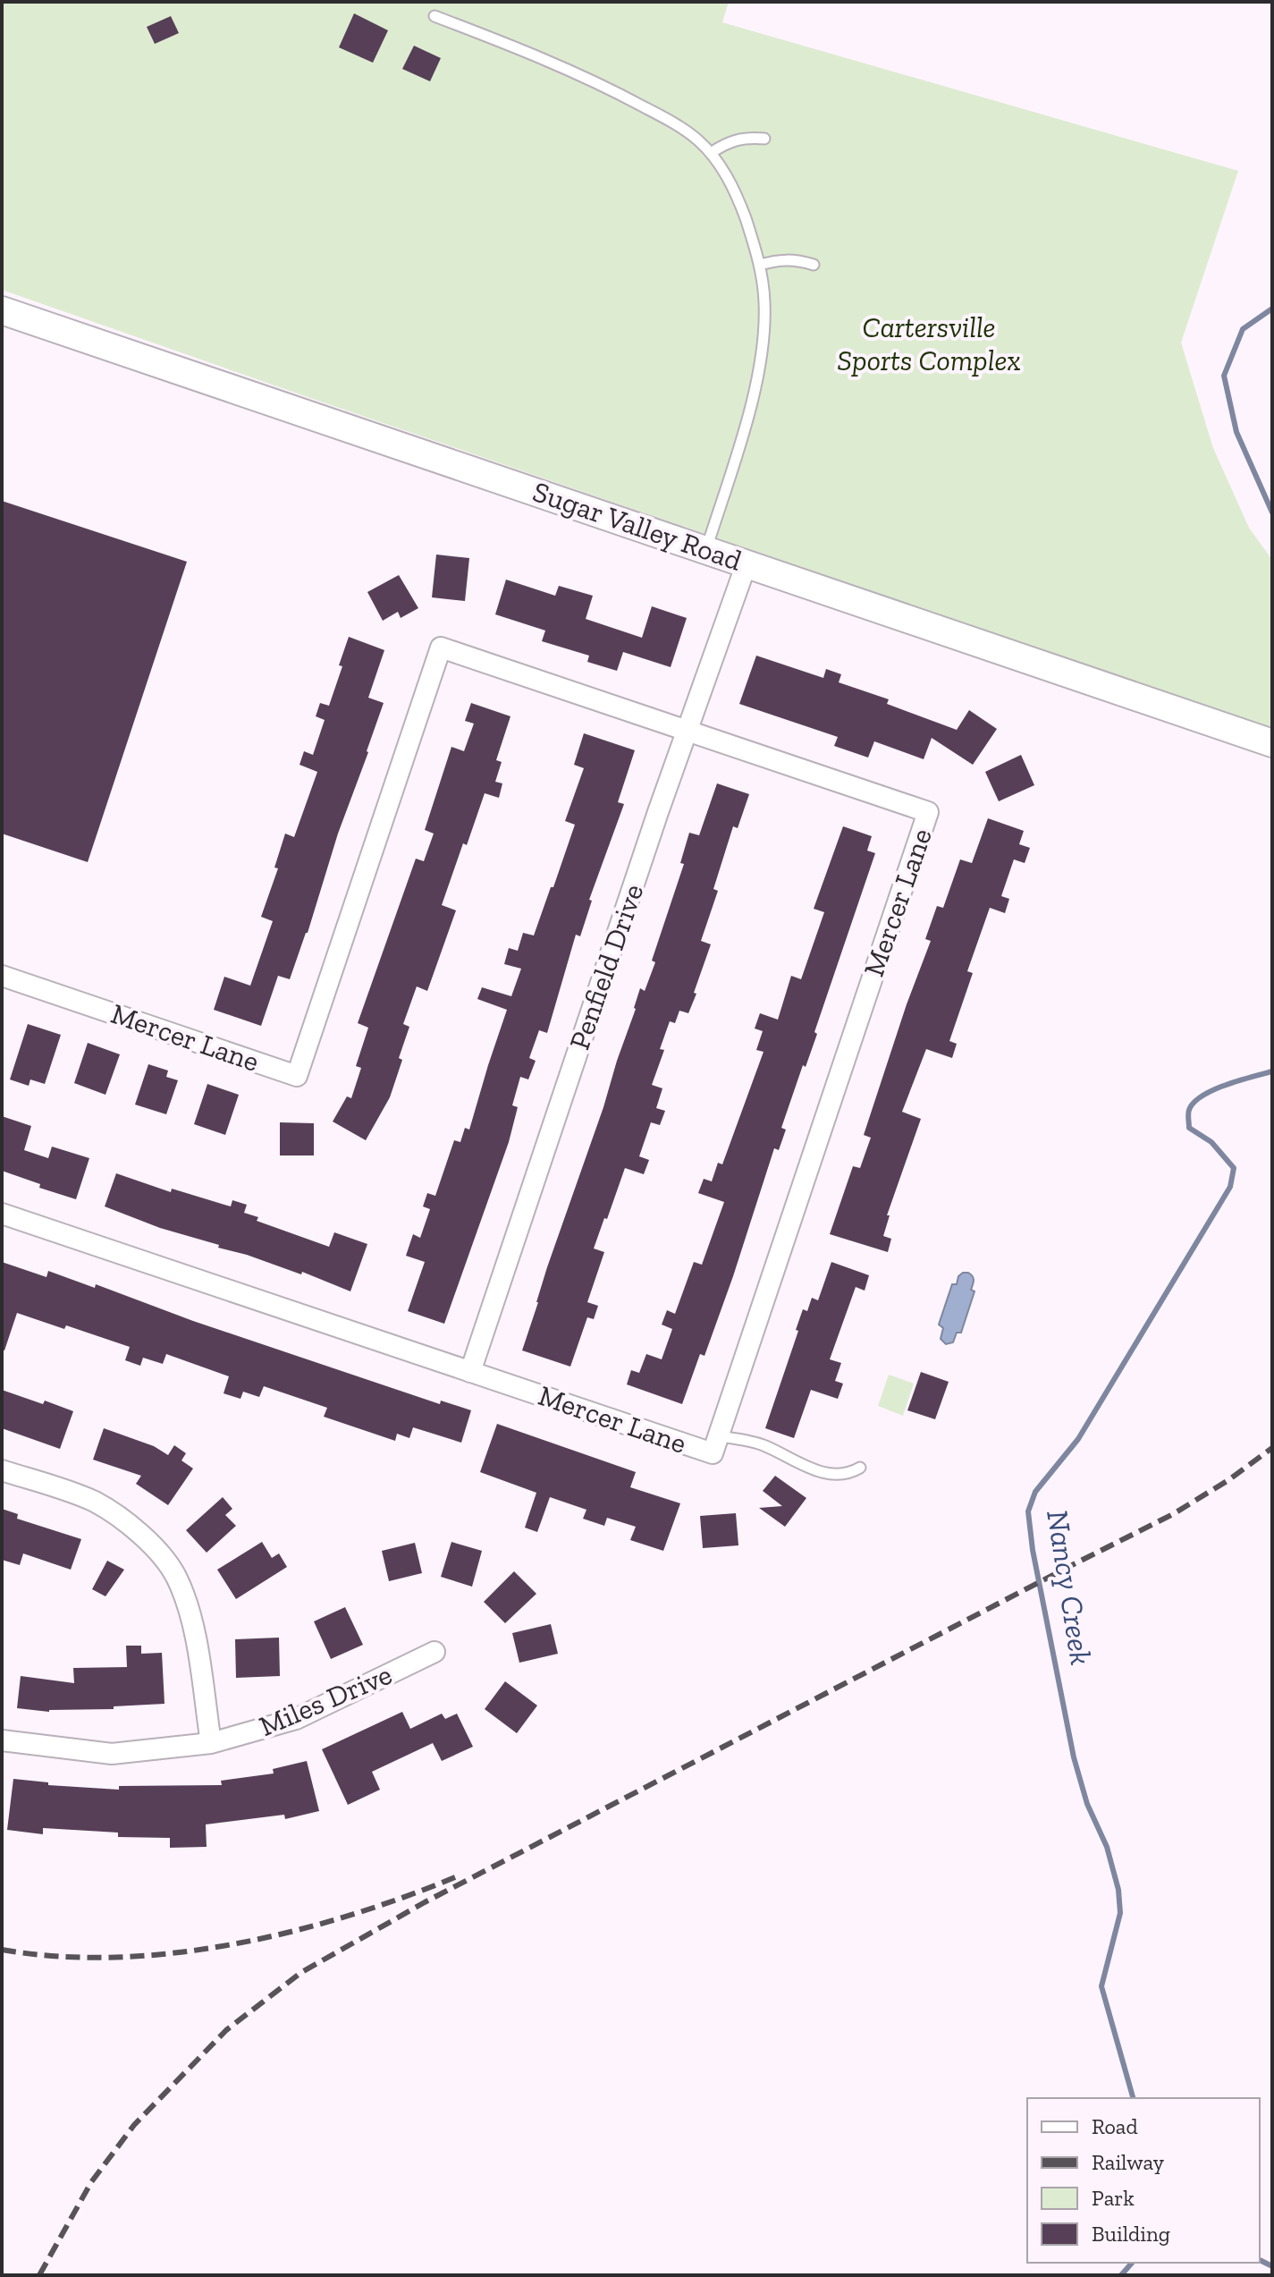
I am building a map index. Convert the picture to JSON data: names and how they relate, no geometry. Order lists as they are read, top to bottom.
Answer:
{
  "streets": {
    "street": [
      "Sugar Valley Road",
      "Mercer Lane",
      "Penfield Drive",
      "Miles Drive"
    ]
  },
  "crossings": [
    ["Sugar Valley Road", "Penfield Drive"],
    ["Mercer Lane", "Penfield Drive"]
  ],
  "water": ["Nancy Creek"],
  "parks": ["Cartersville Sports Complex"],
  "legend": [
    "Road",
    "Railway",
    "Park",
    "Building"
  ]
}
